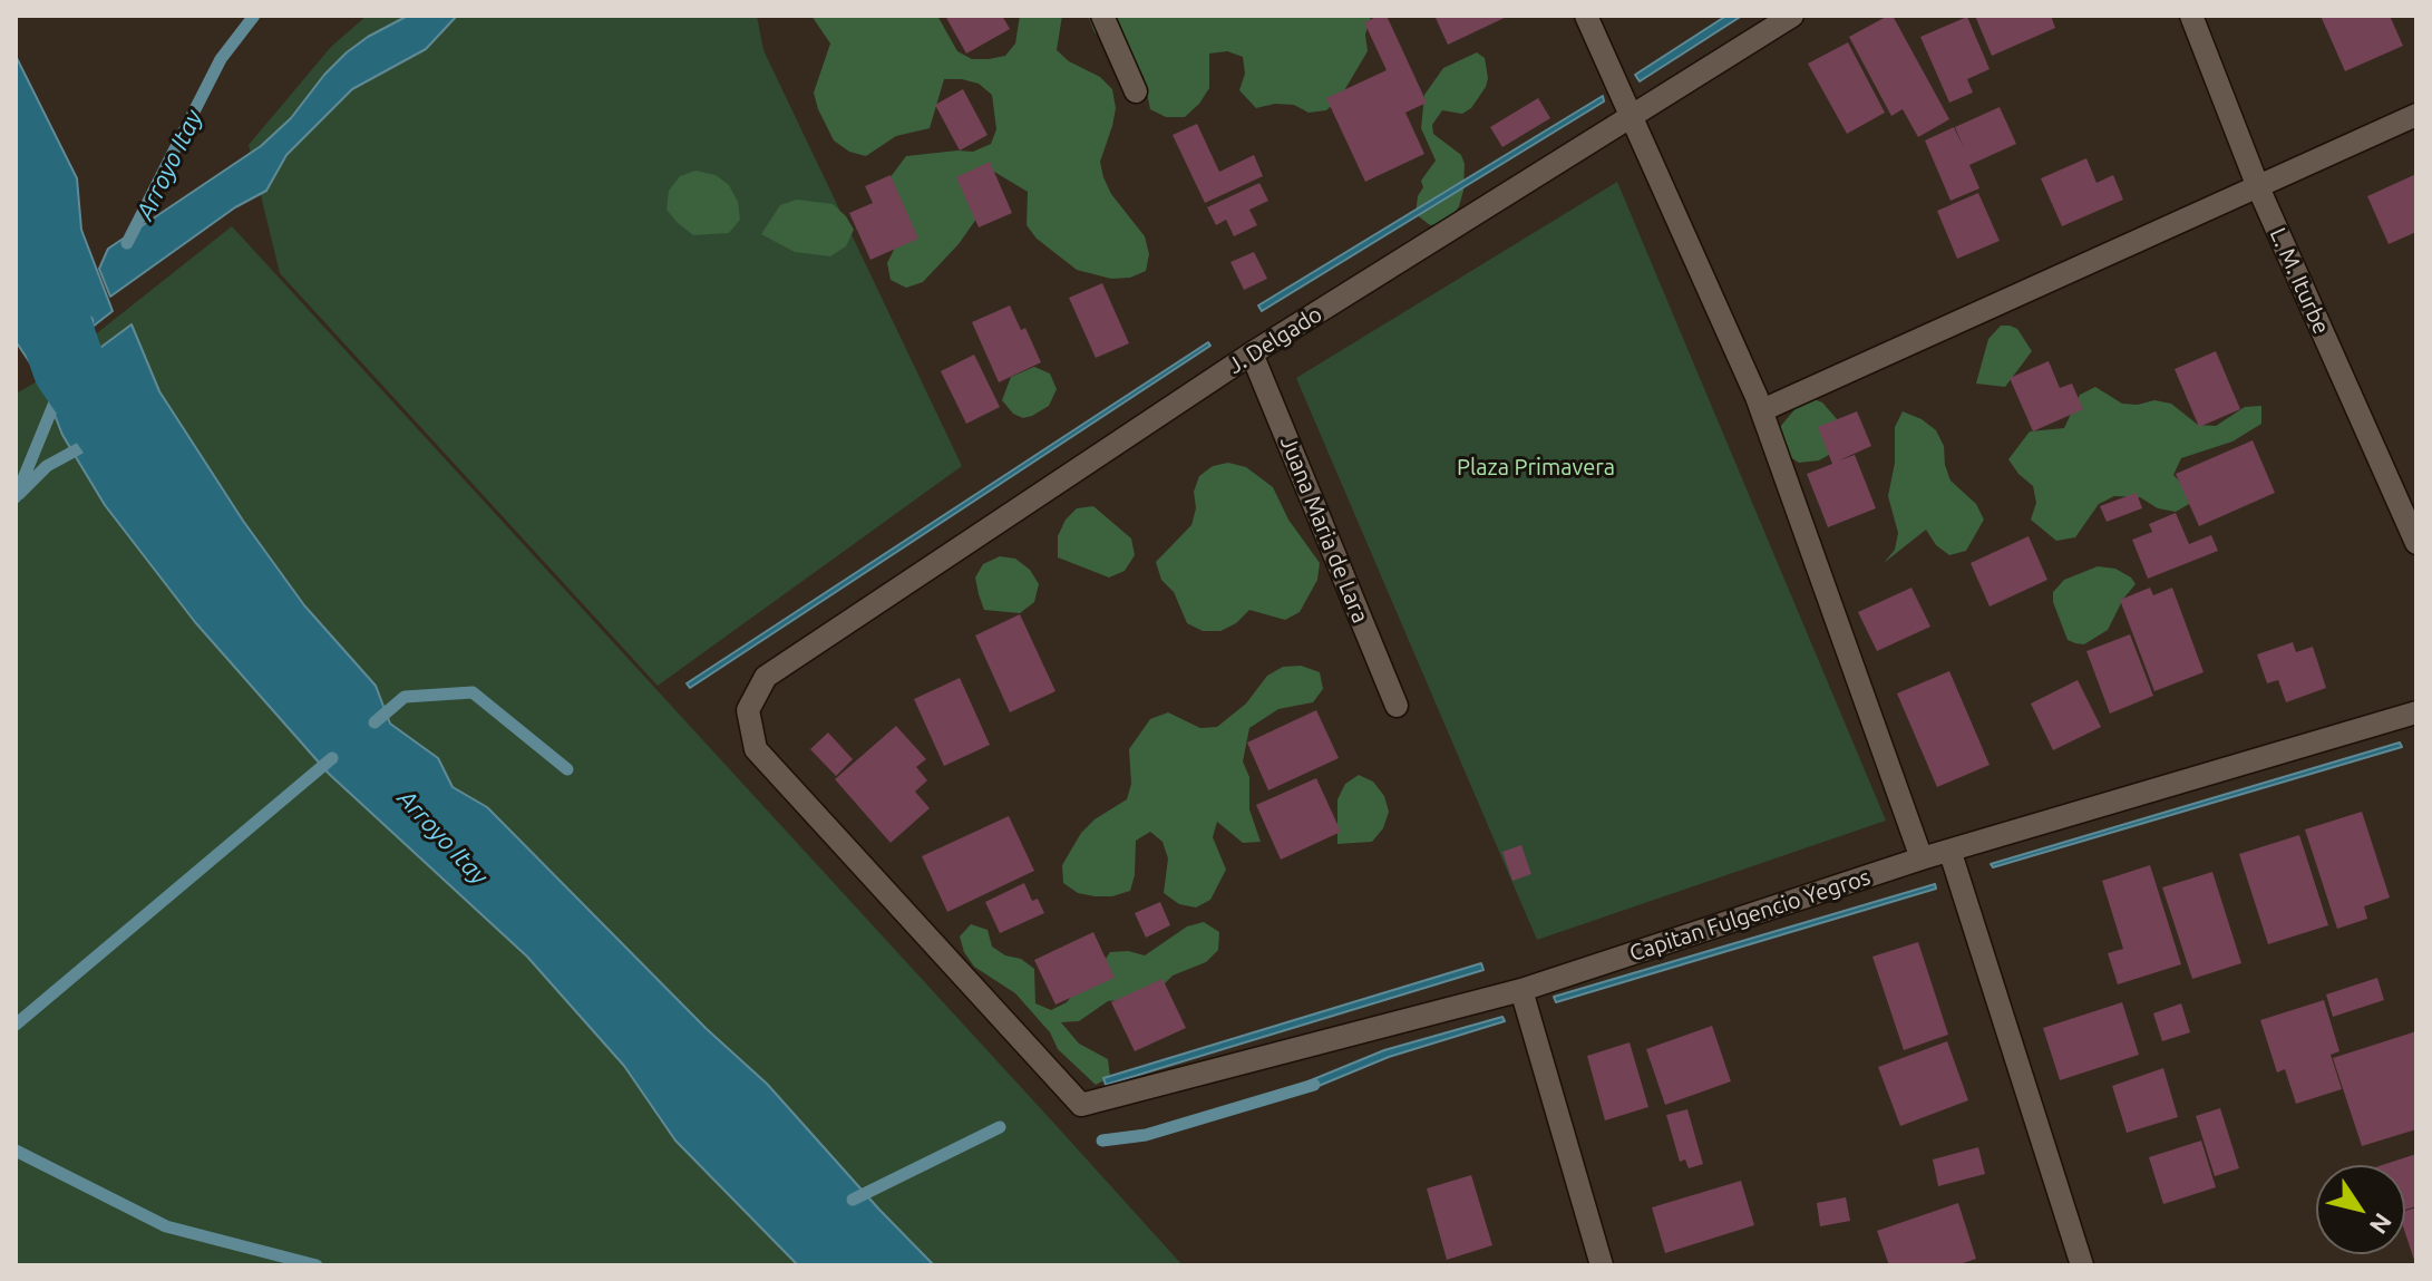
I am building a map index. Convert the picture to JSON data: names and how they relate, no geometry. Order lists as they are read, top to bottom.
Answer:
{
  "streets": {
    "street": [
      "L. M. Iturbe",
      "J. Delgado",
      "Juana Maria de Lara",
      "Capitan Fulgencio Yegros"
    ]
  },
  "crossings": [
    ["J. Delgado", "Juana Maria de Lara"],
    ["J. Delgado", "Capitan Fulgencio Yegros"]
  ],
  "water": ["Arroyo Itay"],
  "parks": ["Plaza Primavera"],
  "north": "bottom right"
}
